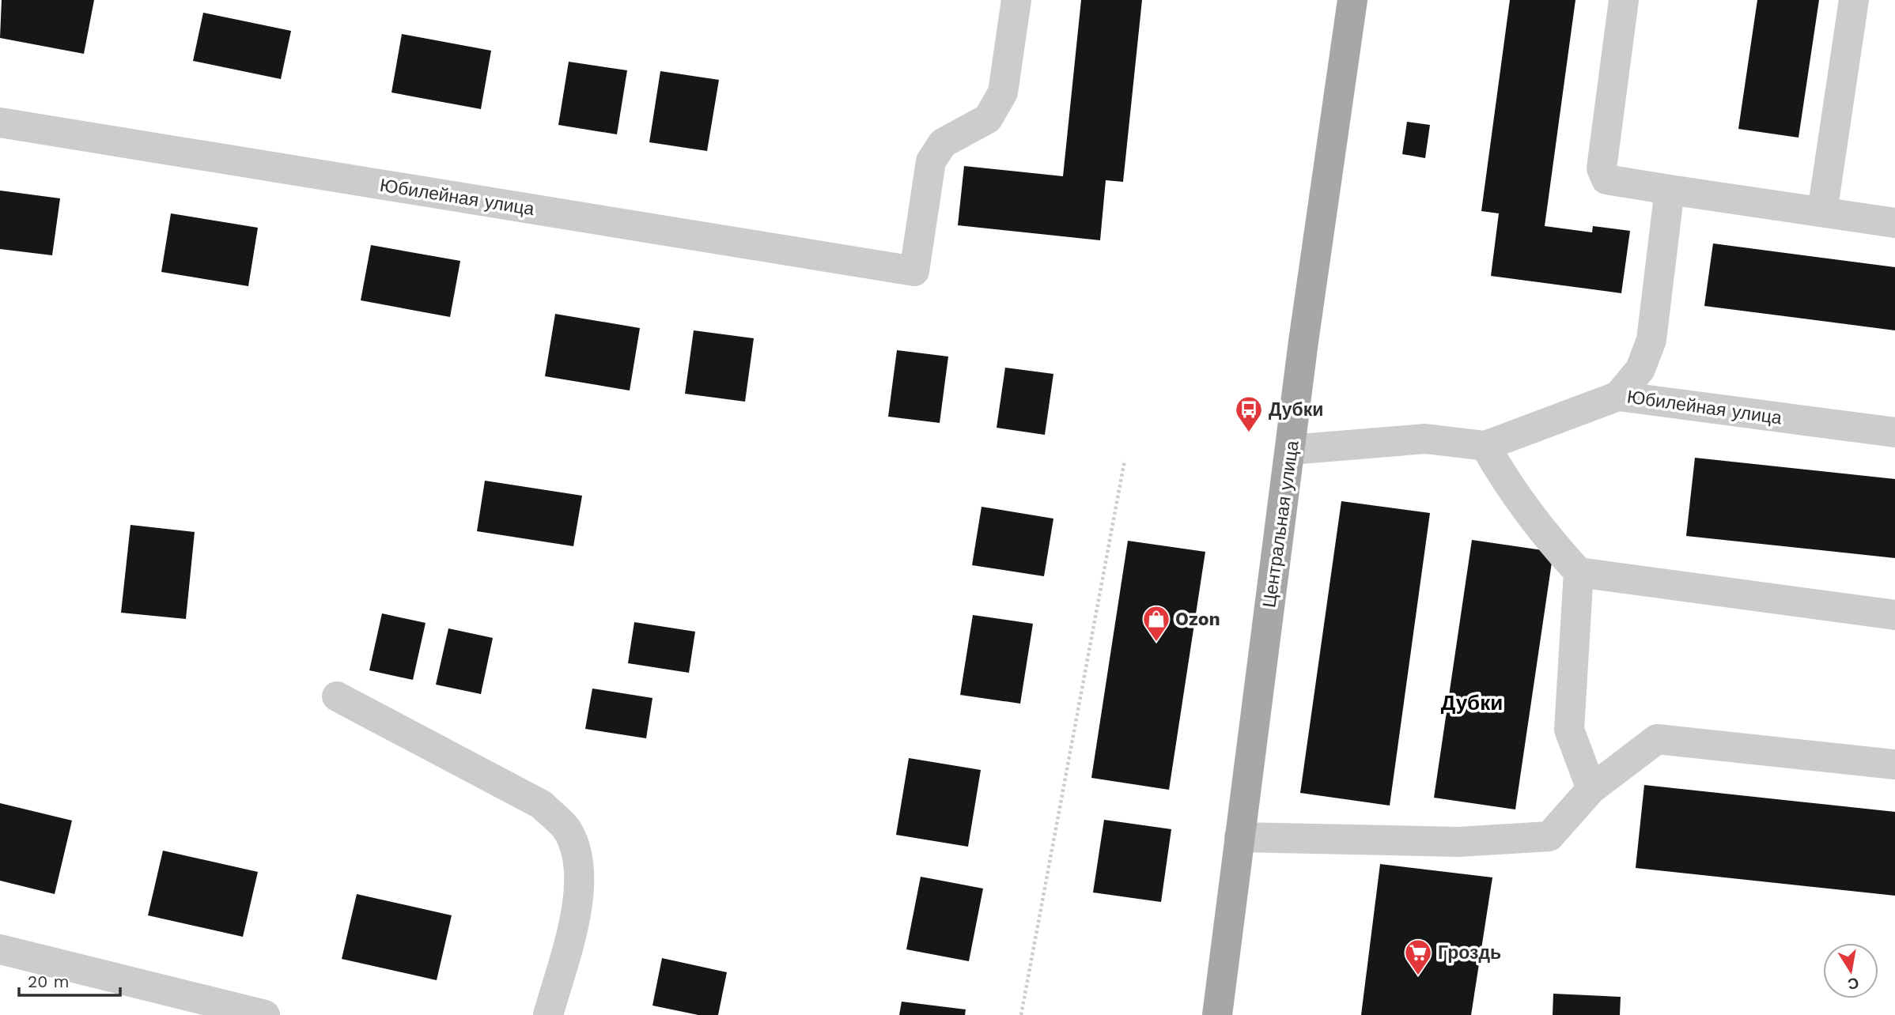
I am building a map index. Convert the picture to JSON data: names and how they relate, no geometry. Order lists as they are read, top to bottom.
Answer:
{
  "streets": {
    "main road": ["Центральная улица"],
    "street": ["Юбилейная улица"]
  },
  "crossings": [
    ["Юбилейная улица", "Центральная улица"]
  ],
  "districts": ["Дубки"],
  "places": {
    "bus stop": ["Дубки"],
    "shop": ["Ozon"],
    "supermarket": ["Гроздь"]
  },
  "scale_bar": "20 m",
  "north": "bottom"
}
